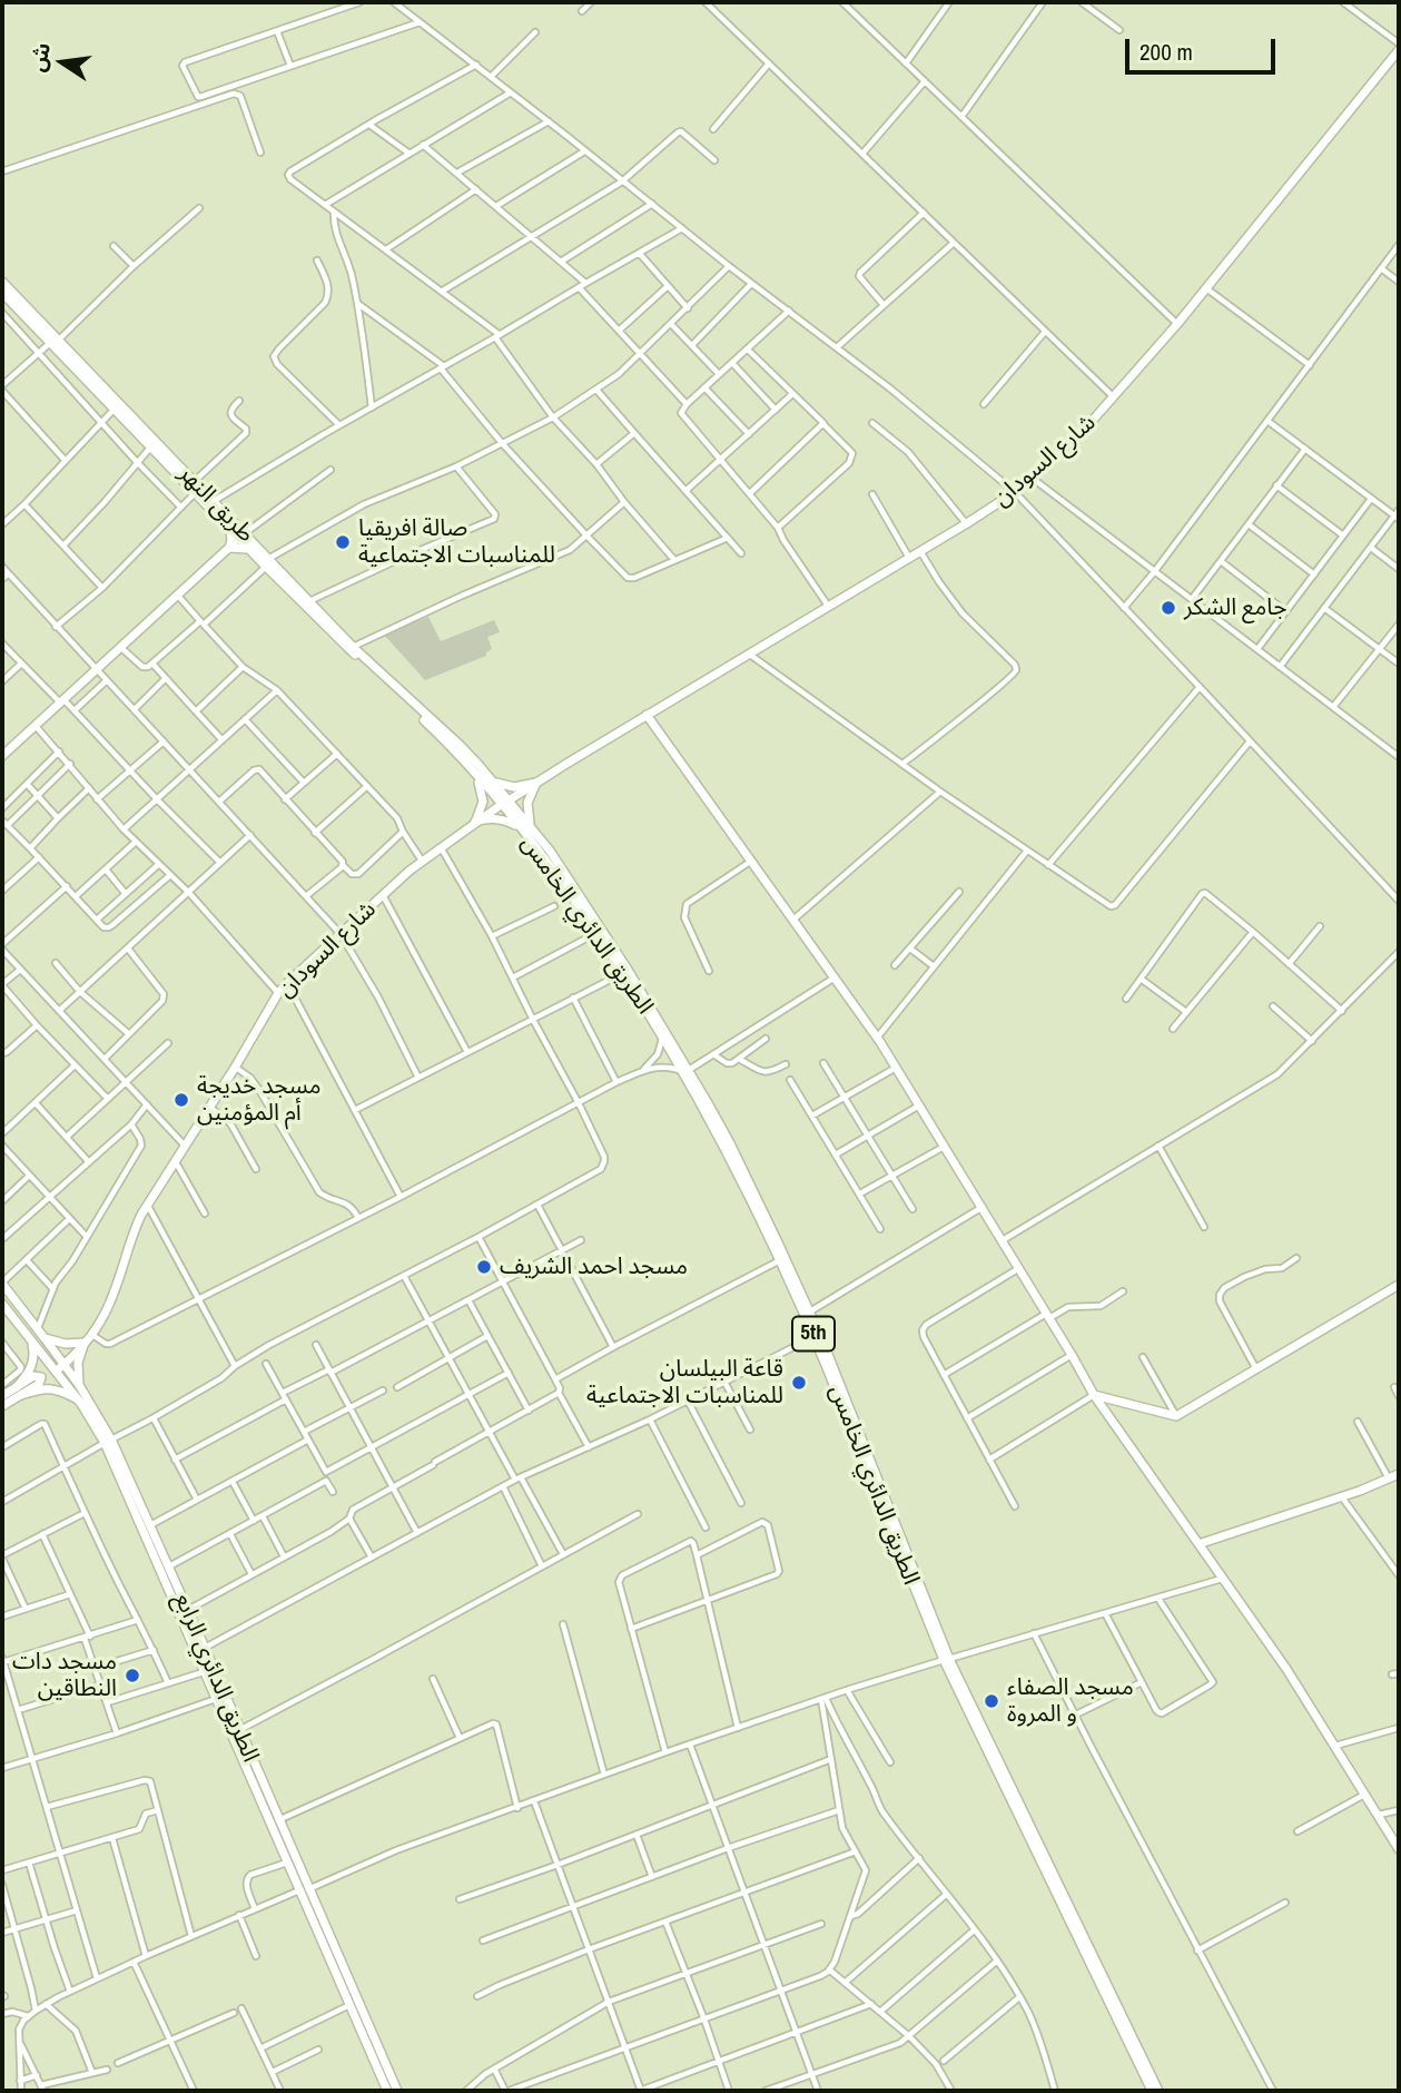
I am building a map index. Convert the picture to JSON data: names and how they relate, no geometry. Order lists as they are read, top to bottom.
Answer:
{
  "streets": {
    "main road": [
      "شارع السودان",
      "طريق النهر",
      "الطريق الدائري الخامس",
      "5th",
      "الطريق الدائري الرابع"
    ]
  },
  "crossings": [
    ["شارع السودان", "الطريق الدائري الخامس"],
    ["شارع السودان", "الطريق الدائري الرابع"],
    ["طريق النهر", "الطريق الدائري الخامس"]
  ],
  "places": [
    "صالة افريقيا للمناسبات الاجتماعية",
    "جامع الشكر",
    "مسجد خديجة أم المؤمنين",
    "مسجد احمد الشريف",
    "قاعة البيلسان للمناسبات الاجتماعية",
    "مسجد دات النطاقين",
    "مسجد الصفاء و المروة"
  ],
  "scale_bar": "200 m",
  "north": "left"
}
